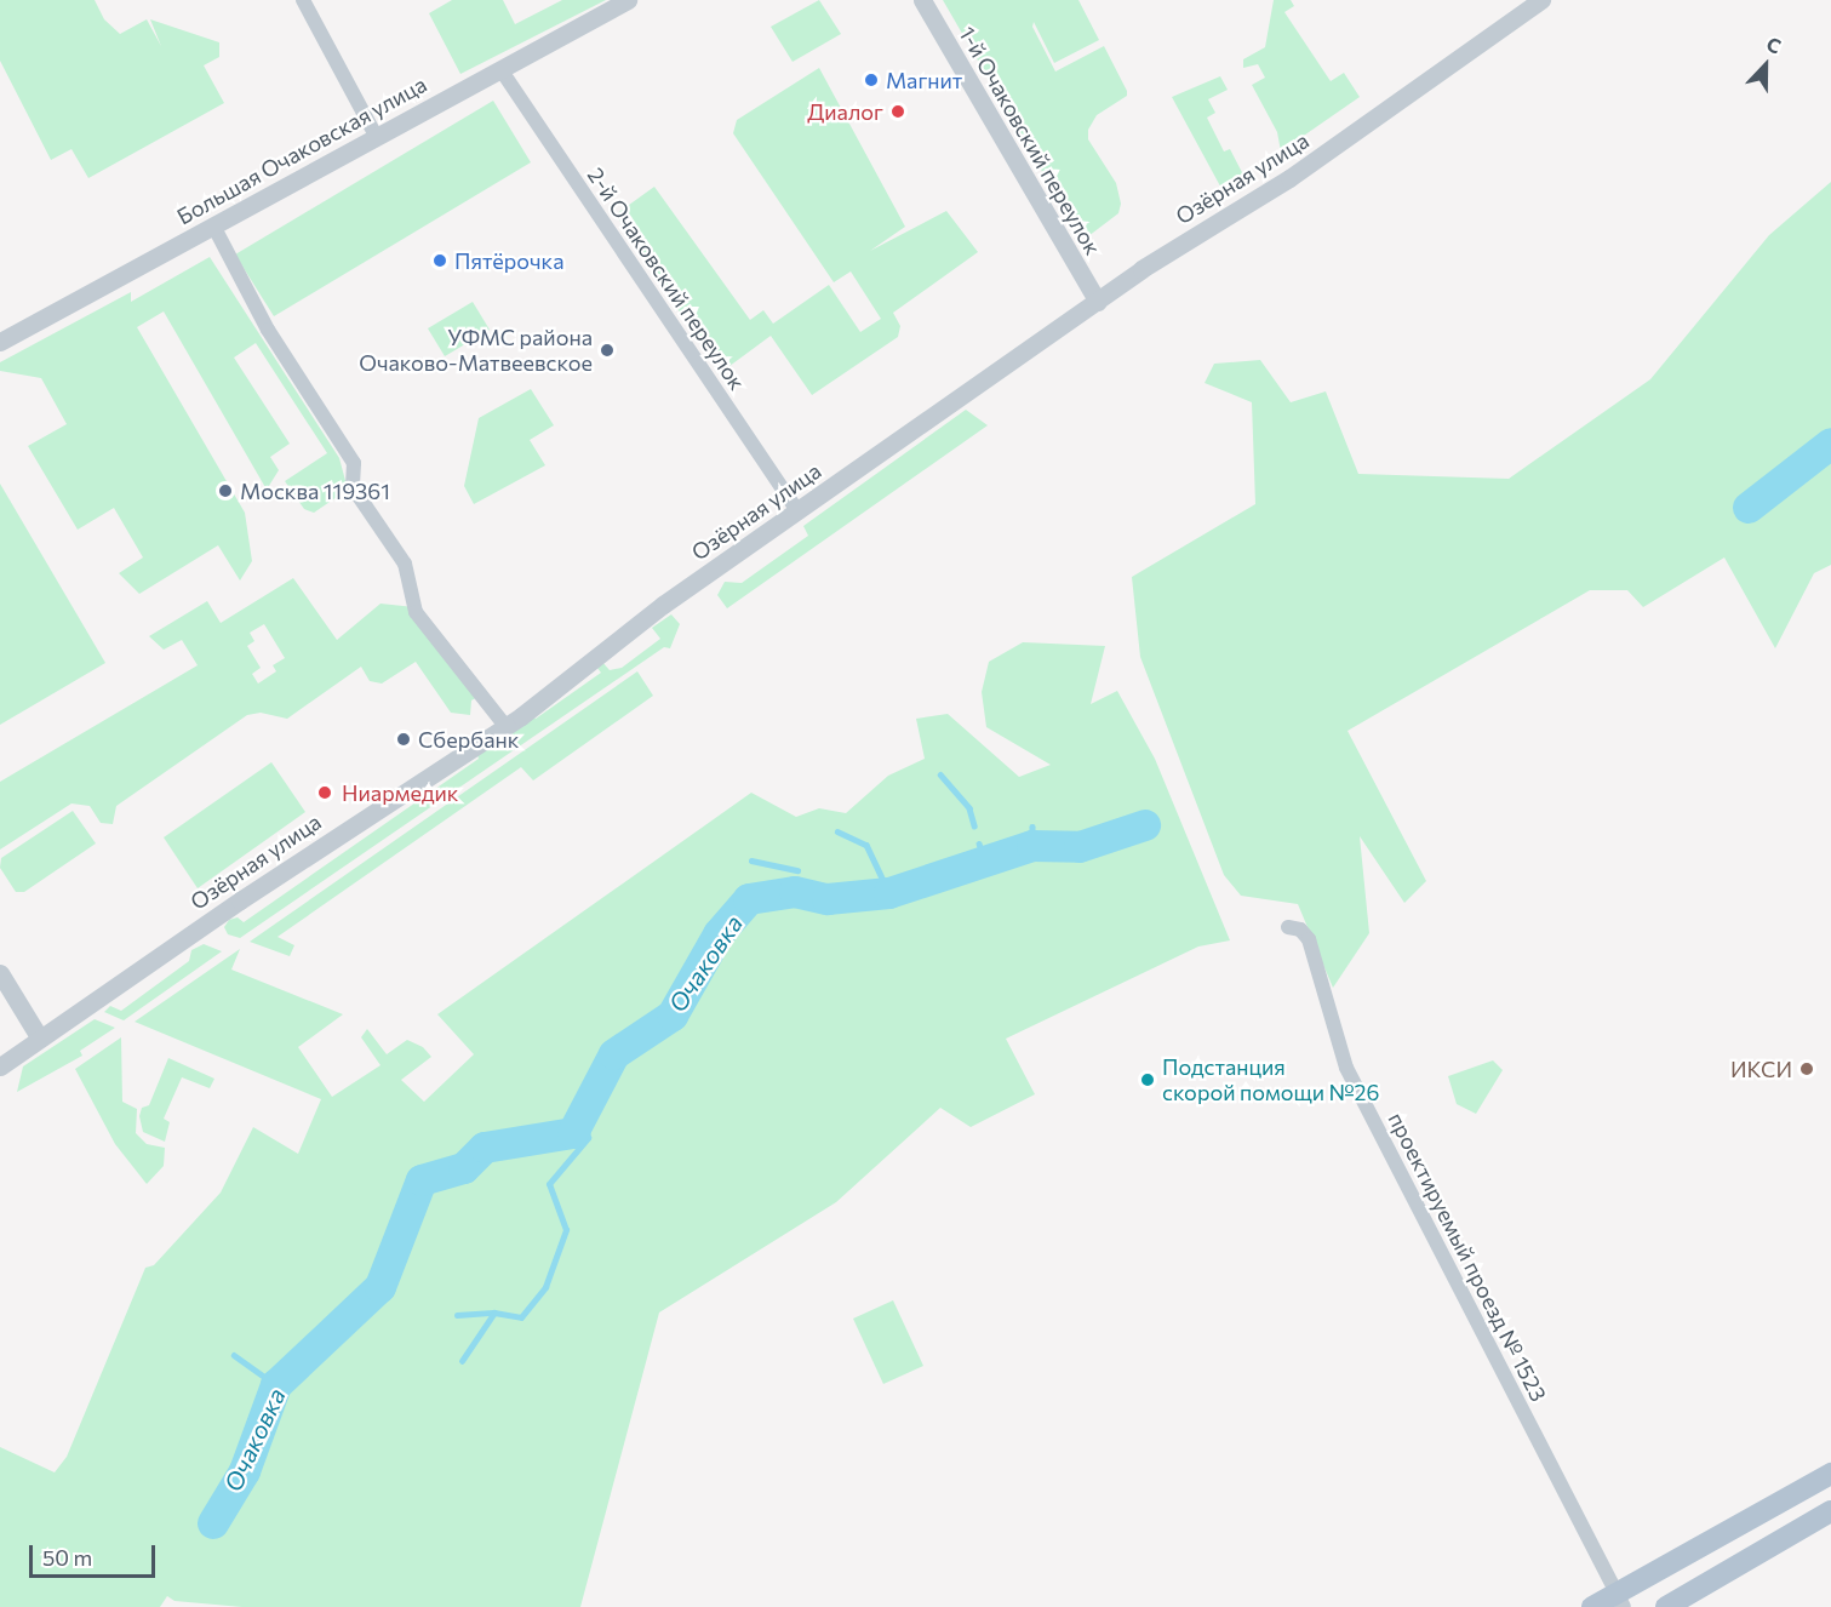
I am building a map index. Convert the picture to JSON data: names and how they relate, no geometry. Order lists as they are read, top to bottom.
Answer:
{
  "streets": {
    "street": [
      "1-й Очаковский переулок",
      "Большая Очаковская улица",
      "Озёрная улица",
      "2-й Очаковский переулок",
      "проектируемый проезд № 1523"
    ]
  },
  "crossings": [
    ["1-й Очаковский переулок", "Озёрная улица"],
    ["Большая Очаковская улица", "2-й Очаковский переулок"],
    ["Озёрная улица", "2-й Очаковский переулок"]
  ],
  "water": ["Очаковка"],
  "places": [
    "Магнит",
    "Диалог",
    "Пятёрочка",
    "УФМС района Очаково-Матвеевское",
    "Москва 119361",
    "Сбербанк",
    "Ниармедик",
    "ИКСИ",
    "Подстанция скорой помощи №26"
  ],
  "scale_bar": "50 m",
  "north": "top"
}
